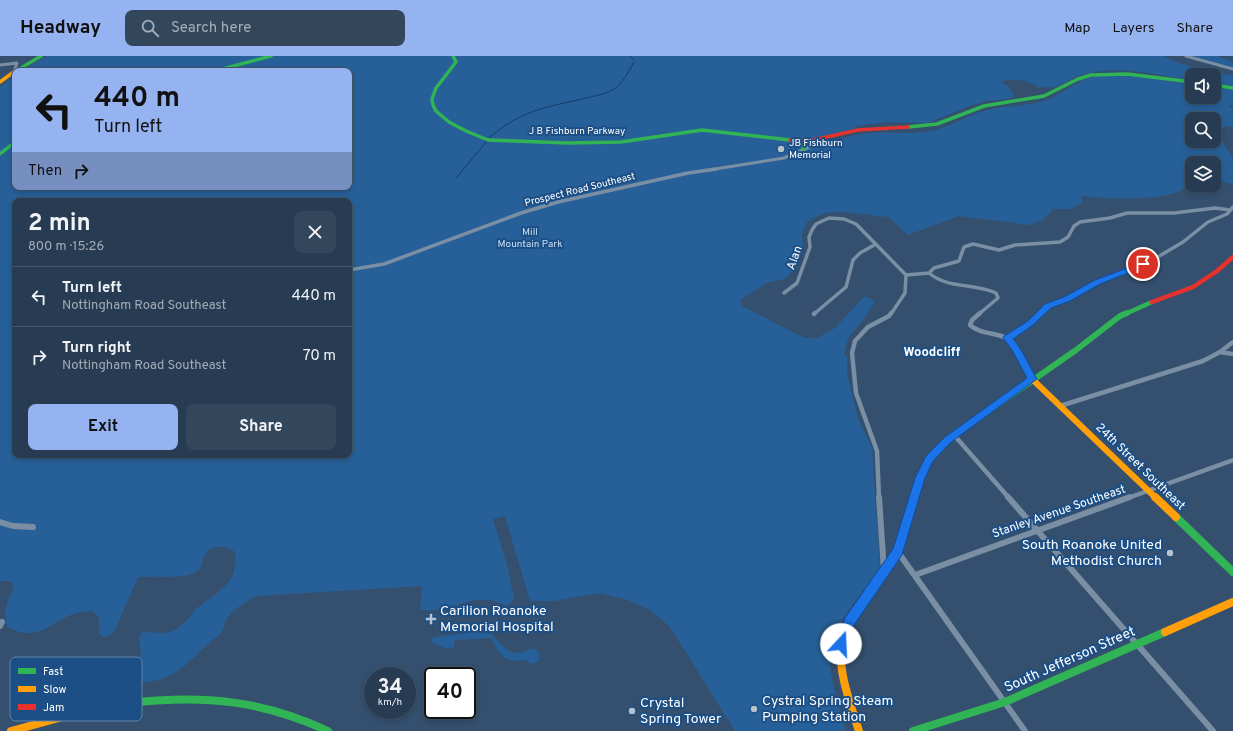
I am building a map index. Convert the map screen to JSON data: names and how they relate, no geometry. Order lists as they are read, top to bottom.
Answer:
{
  "streets": {
    "street": [
      "J B Fishburn Parkway",
      "Prospect Road Southeast",
      "Alan",
      "24th Street Southeast",
      "Stanley Avenue Southeast",
      "South Jefferson Street"
    ]
  },
  "crossings": [
    ["J B Fishburn Parkway", "Prospect Road Southeast"],
    ["24th Street Southeast", "Stanley Avenue Southeast"]
  ],
  "districts": ["Woodcliff"],
  "parks": ["Mill Mountain Park"],
  "places": {
    "other": [
      "JB Fishburn Memorial",
      "South Roanoke United Methodist Church",
      "Cystral Spring Steam Pumping Station",
      "Crystal Spring Tower"
    ],
    "health": ["Carilion Roanoke Memorial Hospital"]
  },
  "legend": ["Fast", "Slow", "Jam"],
  "page": {
    "header": "Headway",
    "search": "Search here",
    "nav": ["Map", "Layers", "Share"],
    "turn": ["440 m", "Turn left"],
    "then": "Then",
    "heading": ["2 min", "800 m · 15:26"],
    "list": [
      {
        "name": "Turn left",
        "note": "Nottingham Road Southeast",
        "value": "440 m"
      },
      {
        "name": "Turn right",
        "note": "Nottingham Road Southeast",
        "value": "70 m"
      }
    ],
    "buttons": ["Exit", "Share"],
    "speed": "34 km/h",
    "limit": "40"
  }
}
